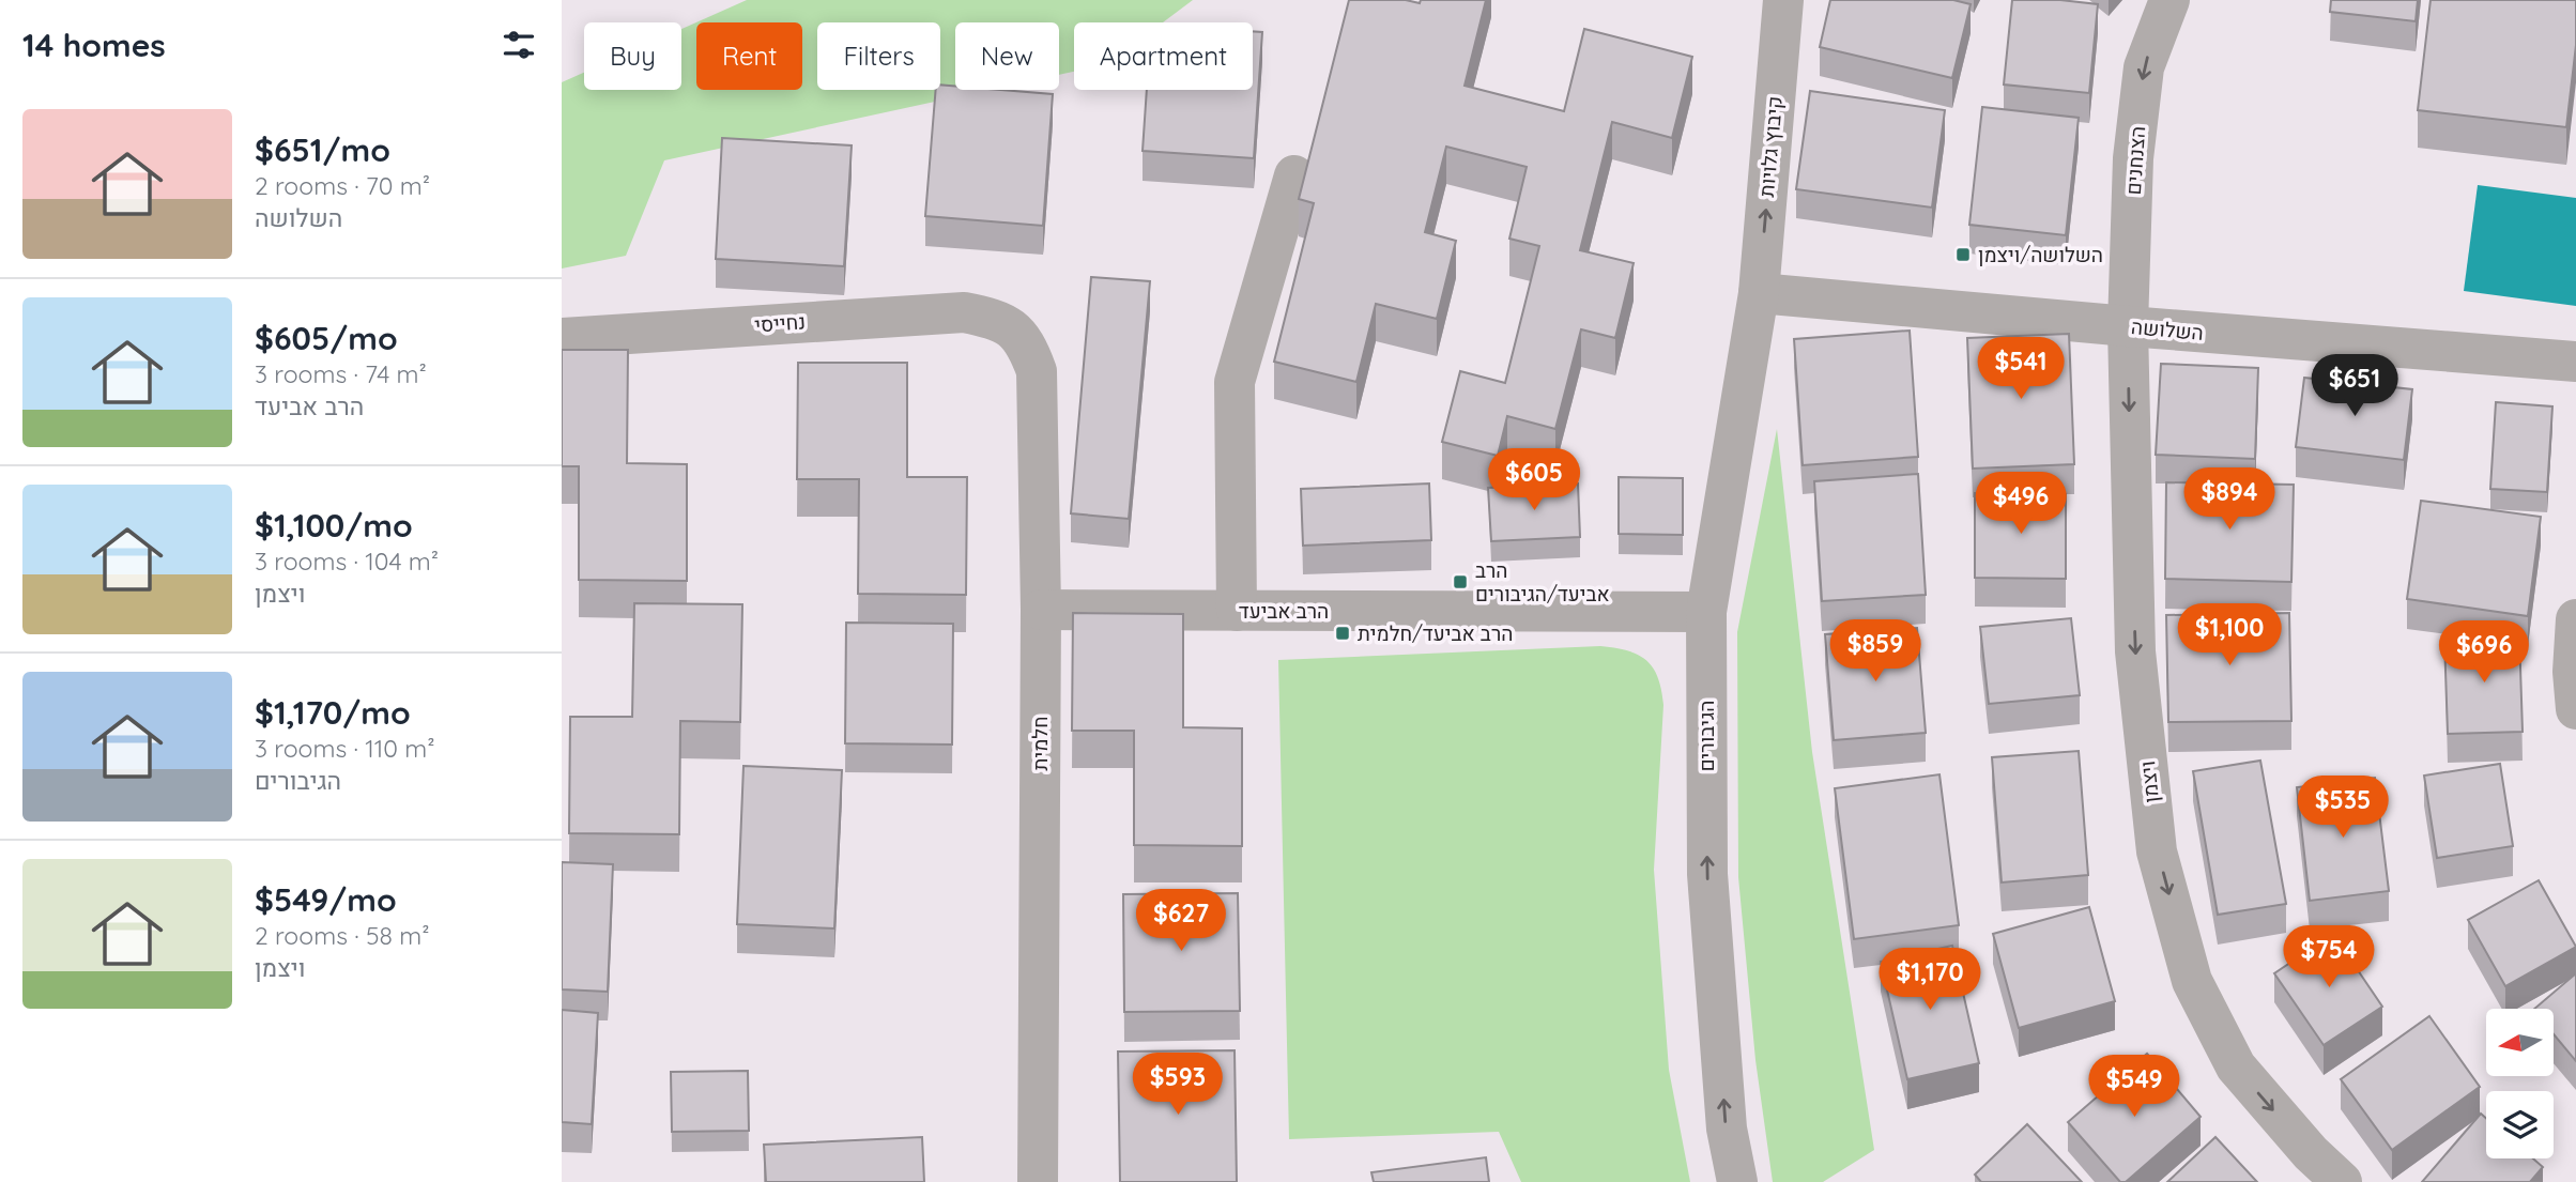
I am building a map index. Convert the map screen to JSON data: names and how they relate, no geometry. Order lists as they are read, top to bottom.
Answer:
{
  "streets": {
    "street": [
      "קיבוץ גלויות",
      "הצנחנים",
      "נחייסי",
      "השלושה",
      "הרב אביעד",
      "הגיבורים",
      "חלמית",
      "ויצמן"
    ]
  },
  "crossings": [
    ["קיבוץ גלויות", "השלושה"],
    ["קיבוץ גלויות", "הגיבורים"],
    ["הצנחנים", "השלושה"],
    ["הצנחנים", "ויצמן"],
    ["נחייסי", "חלמית"],
    ["השלושה", "הגיבורים"],
    ["השלושה", "ויצמן"],
    ["הרב אביעד", "הגיבורים"],
    ["הרב אביעד", "חלמית"]
  ],
  "one_way": [
    "קיבוץ גלויות",
    "הצנחנים",
    "הגיבורים",
    "ויצמן"
  ],
  "places": {
    "transit": ["השלושה/ויצמן", "הרב אביעד/הגיבורים", "הרב אביעד/חלמית"]
  },
  "north": "left",
  "page": {
    "heading": "14 homes",
    "chip": [
      "Buy",
      "Rent",
      "Filters",
      "New",
      "Apartment"
    ],
    "list": [
      {
        "name": "$651/mo",
        "note": "2 rooms · 70 m² · השלושה"
      },
      {
        "name": "$605/mo",
        "note": "3 rooms · 74 m² · הרב אביעד"
      },
      {
        "name": "$1,100/mo",
        "note": "3 rooms · 104 m² · ויצמן"
      },
      {
        "name": "$1,170/mo",
        "note": "3 rooms · 110 m² · הגיבורים"
      },
      {
        "name": "$549/mo",
        "note": "2 rooms · 58 m² · ויצמן"
      }
    ],
    "price": [
      "$541",
      "$651",
      "$605",
      "$894",
      "$496",
      "$1,100",
      "$859",
      "$696",
      "$535",
      "$627",
      "$754",
      "$1,170",
      "$593",
      "$549"
    ]
  }
}
